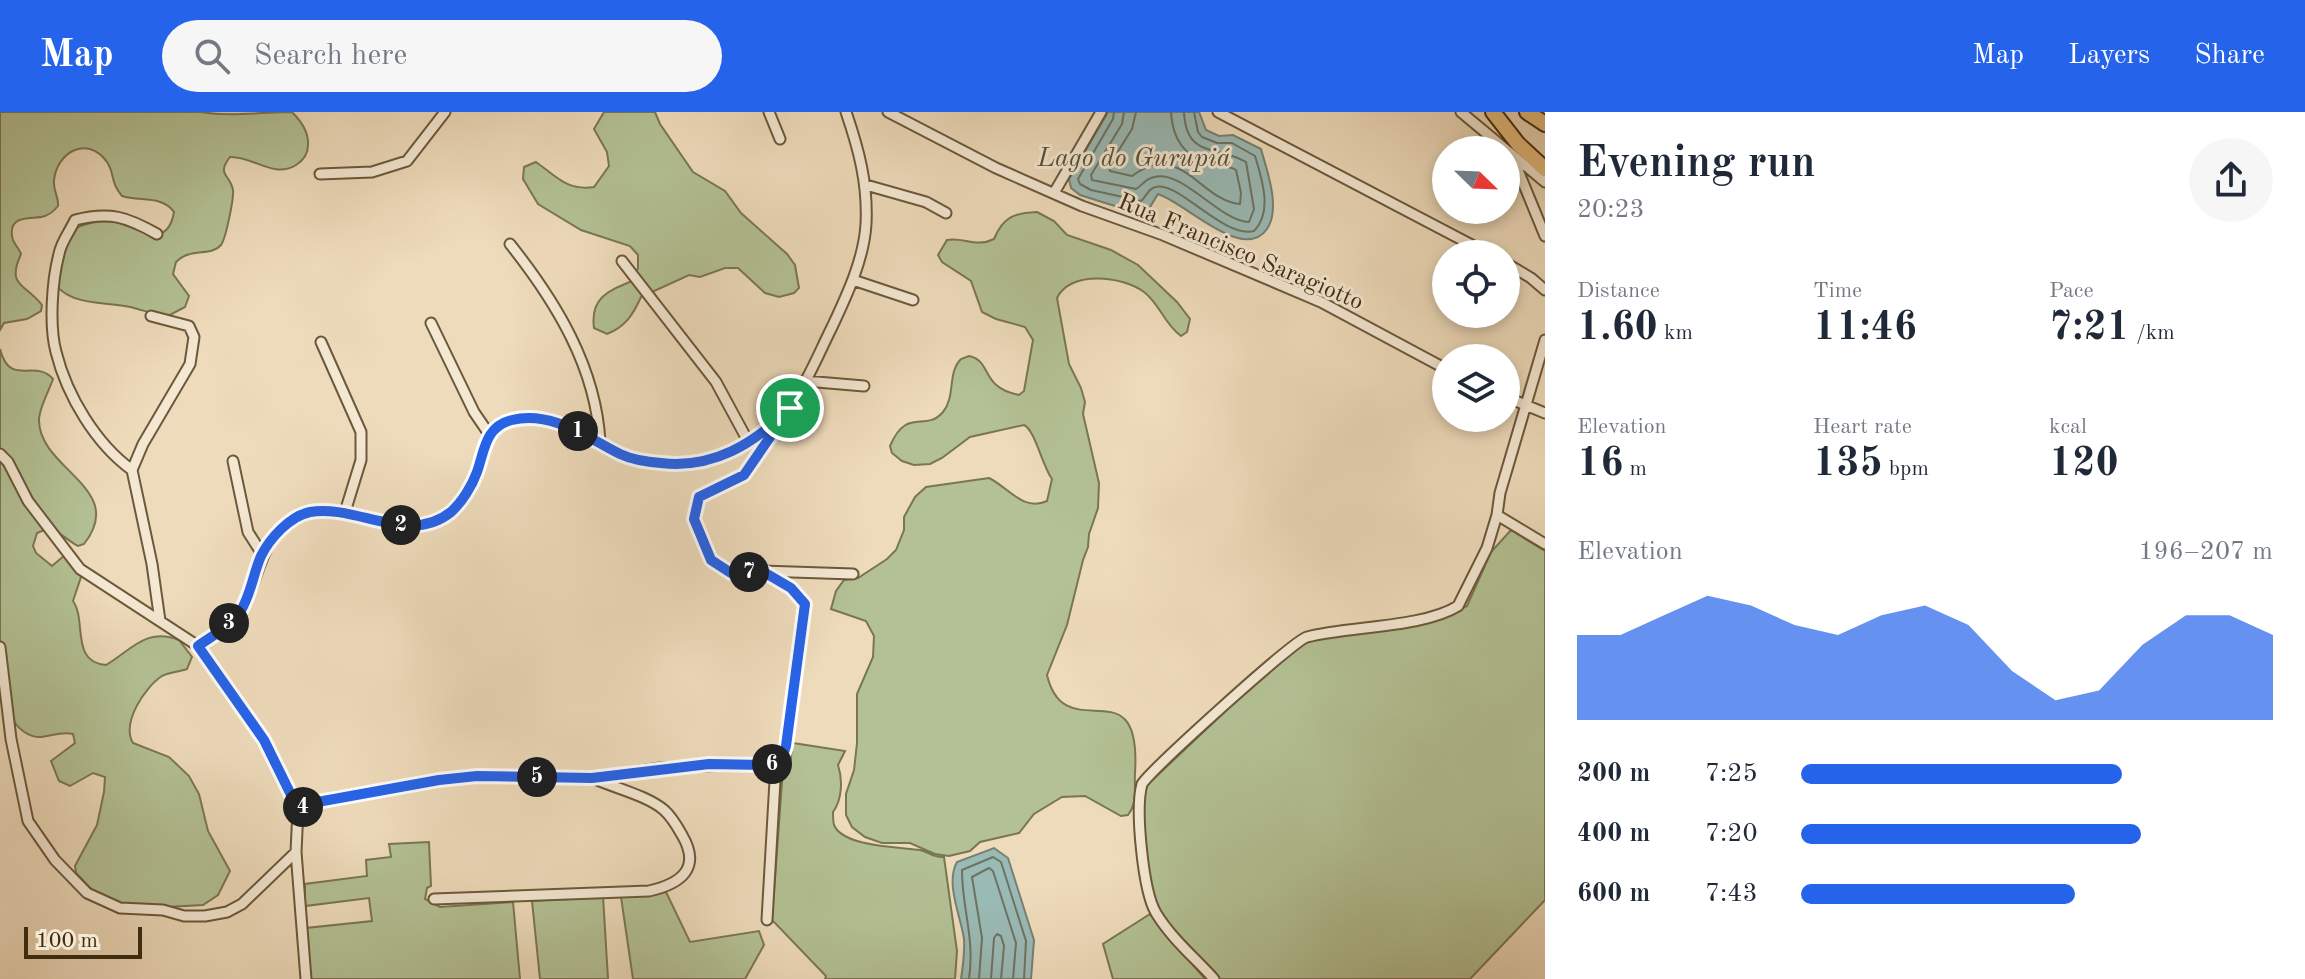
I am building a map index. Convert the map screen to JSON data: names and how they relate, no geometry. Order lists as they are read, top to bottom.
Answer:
{
  "streets": {
    "street": ["Rua Francisco Saragiotto"]
  },
  "water": ["Lago do Gurupiá"],
  "scale_bar": "100 m",
  "north": "bottom right",
  "page": {
    "header": "Map",
    "search": "Search here",
    "nav": ["Map", "Layers", "Share"],
    "heading": ["Evening run", "20:23"],
    "stats": [
      ["Distance", "1.60 km"],
      ["Time", "11:46"],
      ["Pace", "7:21 /km"],
      ["Elevation", "16 m"],
      ["Heart rate", "135 bpm"],
      ["kcal", "120"]
    ],
    "pins": [
      "1",
      "2",
      "7",
      "3",
      "6",
      "5",
      "4"
    ],
    "chart": ["Elevation", "196–207 m"],
    "list": [
      {
        "name": "200 m",
        "note": "7:25"
      },
      {
        "name": "400 m",
        "note": "7:20"
      },
      {
        "name": "600 m",
        "note": "7:43"
      }
    ],
    "scale": "100 m"
  }
}
